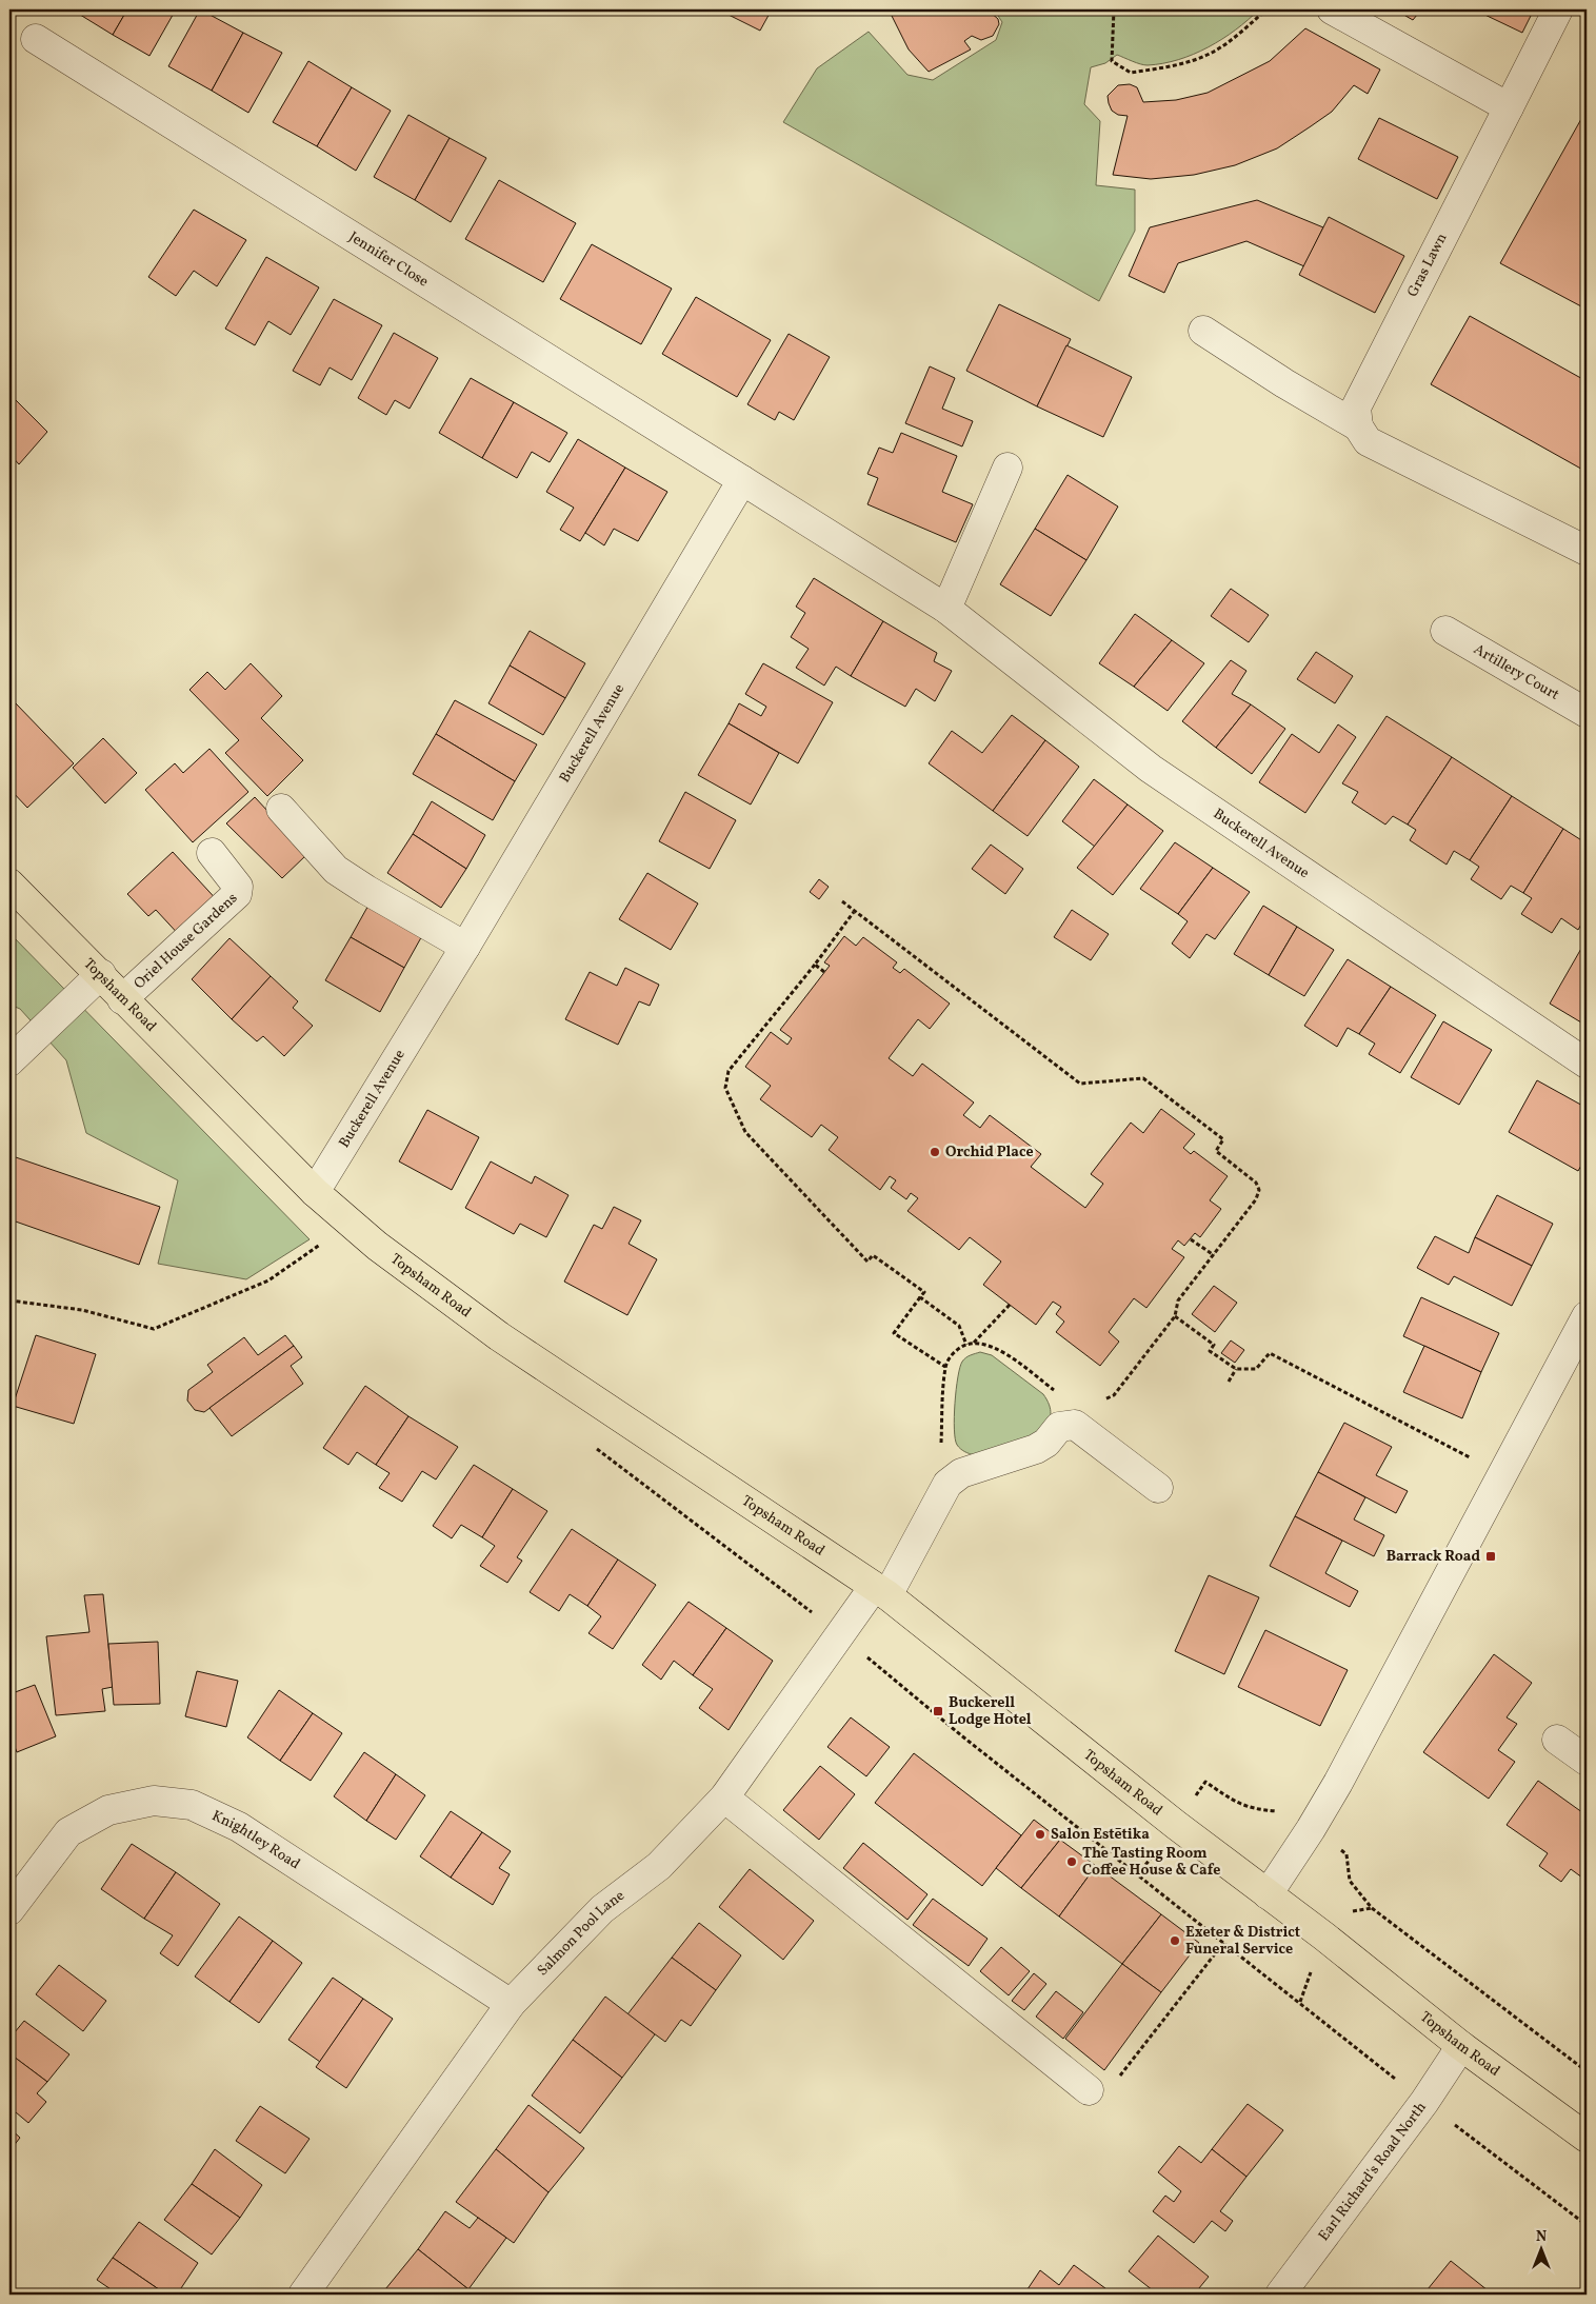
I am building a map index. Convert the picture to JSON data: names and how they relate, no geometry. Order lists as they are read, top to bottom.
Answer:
{
  "streets": {
    "main road": ["Topsham Road"],
    "street": [
      "Jennifer Close",
      "Gras Lawn",
      "Artillery Court",
      "Buckerell Avenue",
      "Oriel House Gardens",
      "Knightley Road",
      "Salmon Pool Lane",
      "Earl Richard's Road North"
    ]
  },
  "crossings": [
    ["Jennifer Close", "Buckerell Avenue"],
    ["Buckerell Avenue", "Topsham Road"],
    ["Oriel House Gardens", "Topsham Road"],
    ["Topsham Road", "Salmon Pool Lane"],
    ["Topsham Road", "Earl Richard's Road North"],
    ["Knightley Road", "Salmon Pool Lane"]
  ],
  "places": {
    "other": [
      "Orchid Place",
      "Salon Estētika",
      "The Tasting Room Coffee House & Cafe",
      "Exeter & District Funeral Service"
    ],
    "transit": ["Barrack Road", "Buckerell Lodge Hotel"]
  },
  "north": "top"
}
